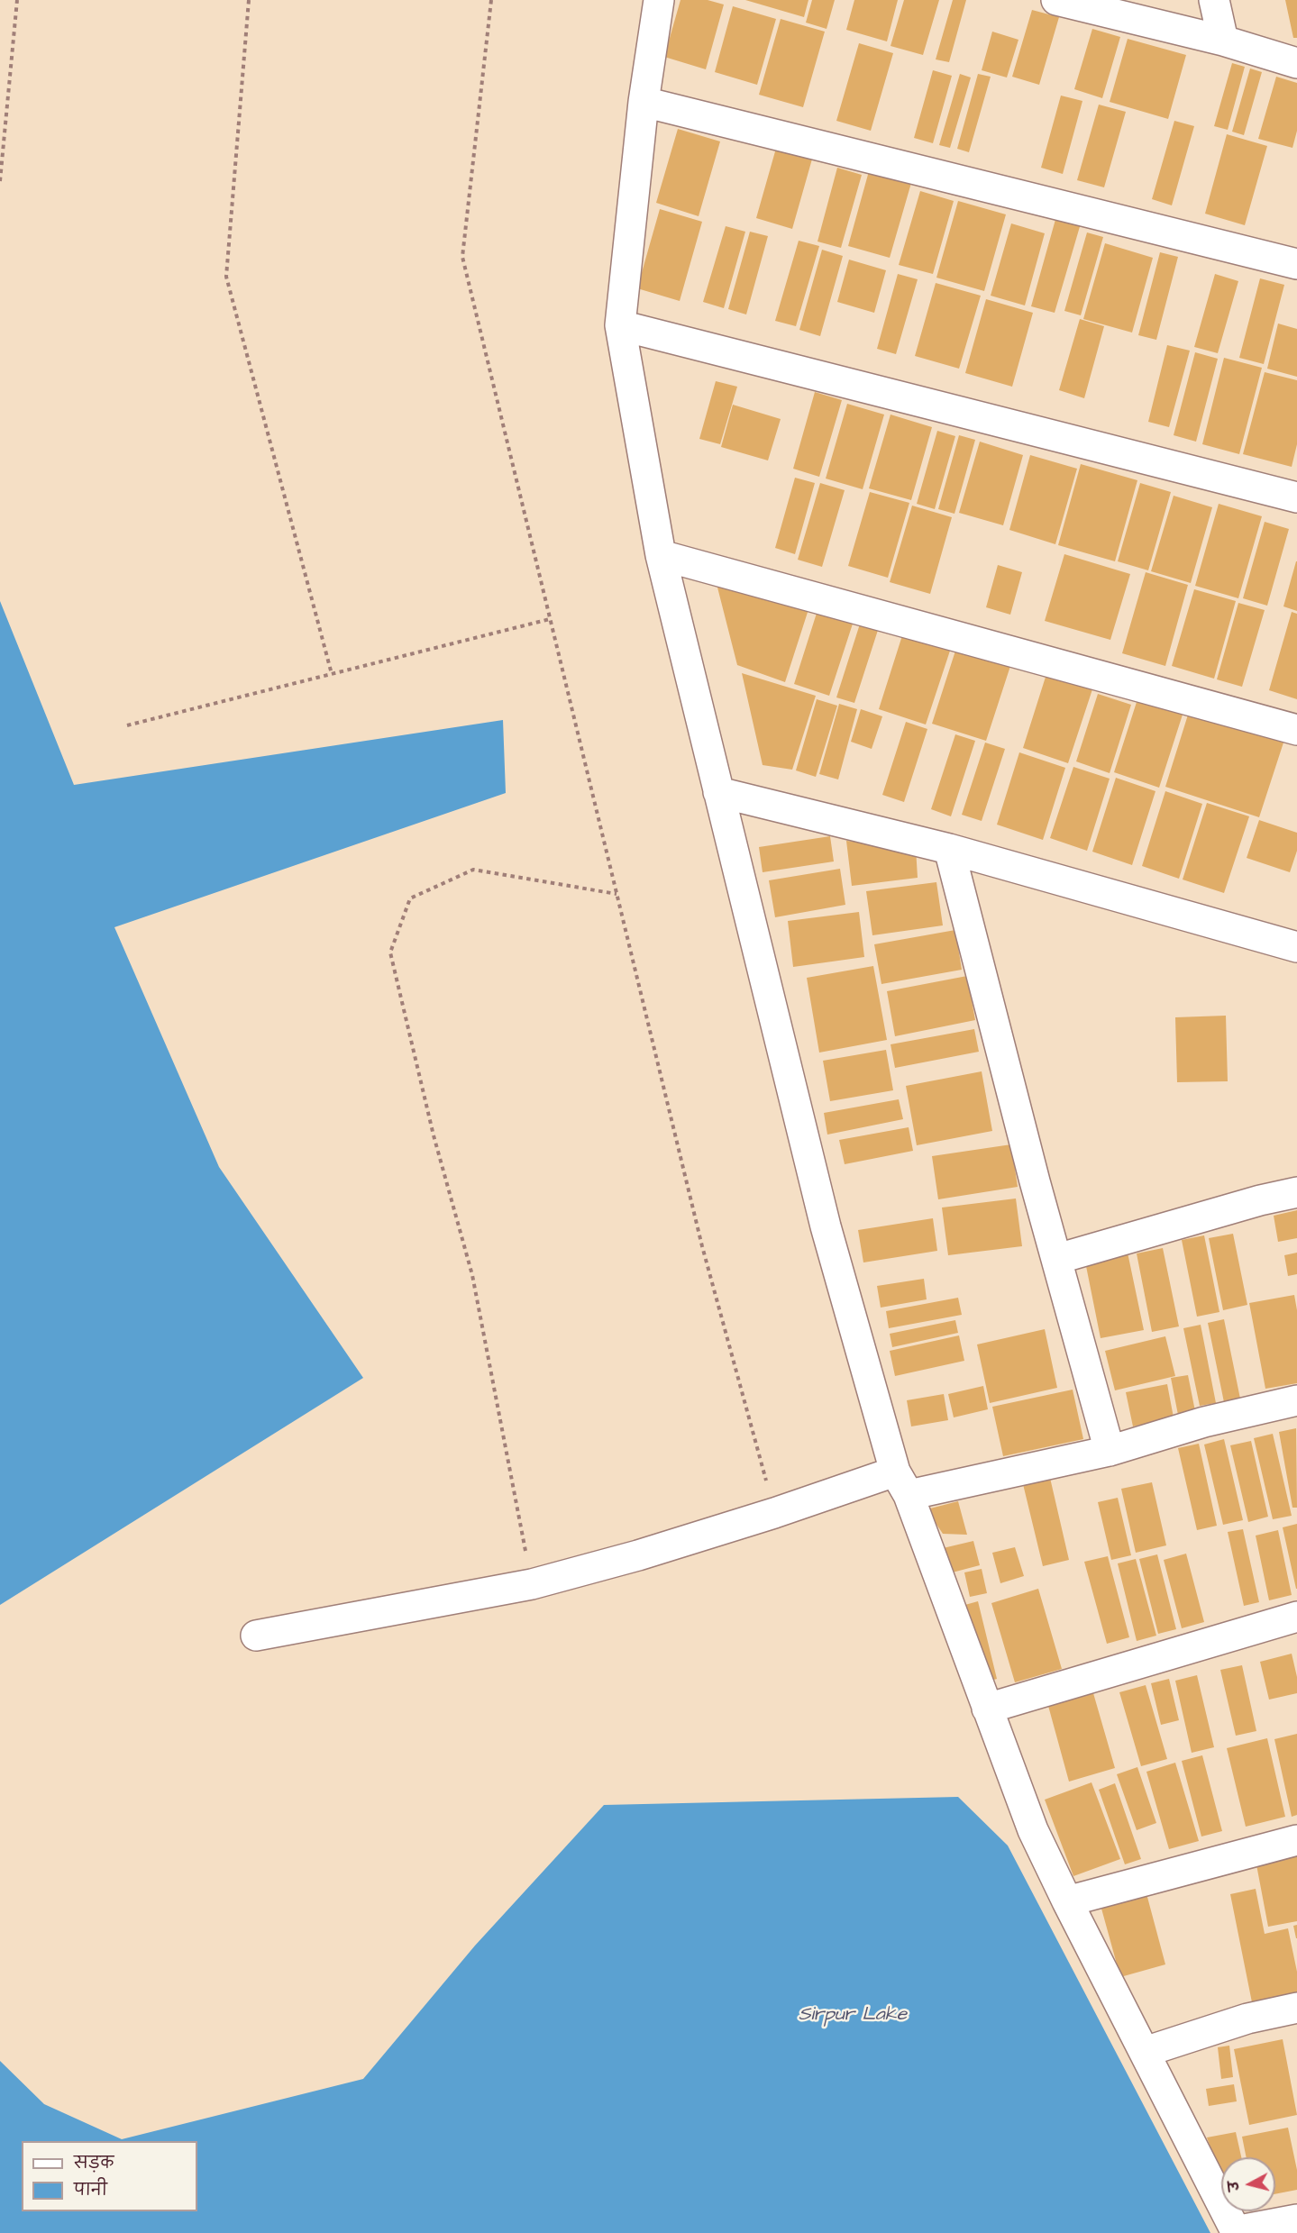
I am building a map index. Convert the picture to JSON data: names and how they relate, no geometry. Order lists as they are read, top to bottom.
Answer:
{
  "water": ["Sirpur Lake"],
  "legend": ["सड़क", "पानी"],
  "north": "left"
}
